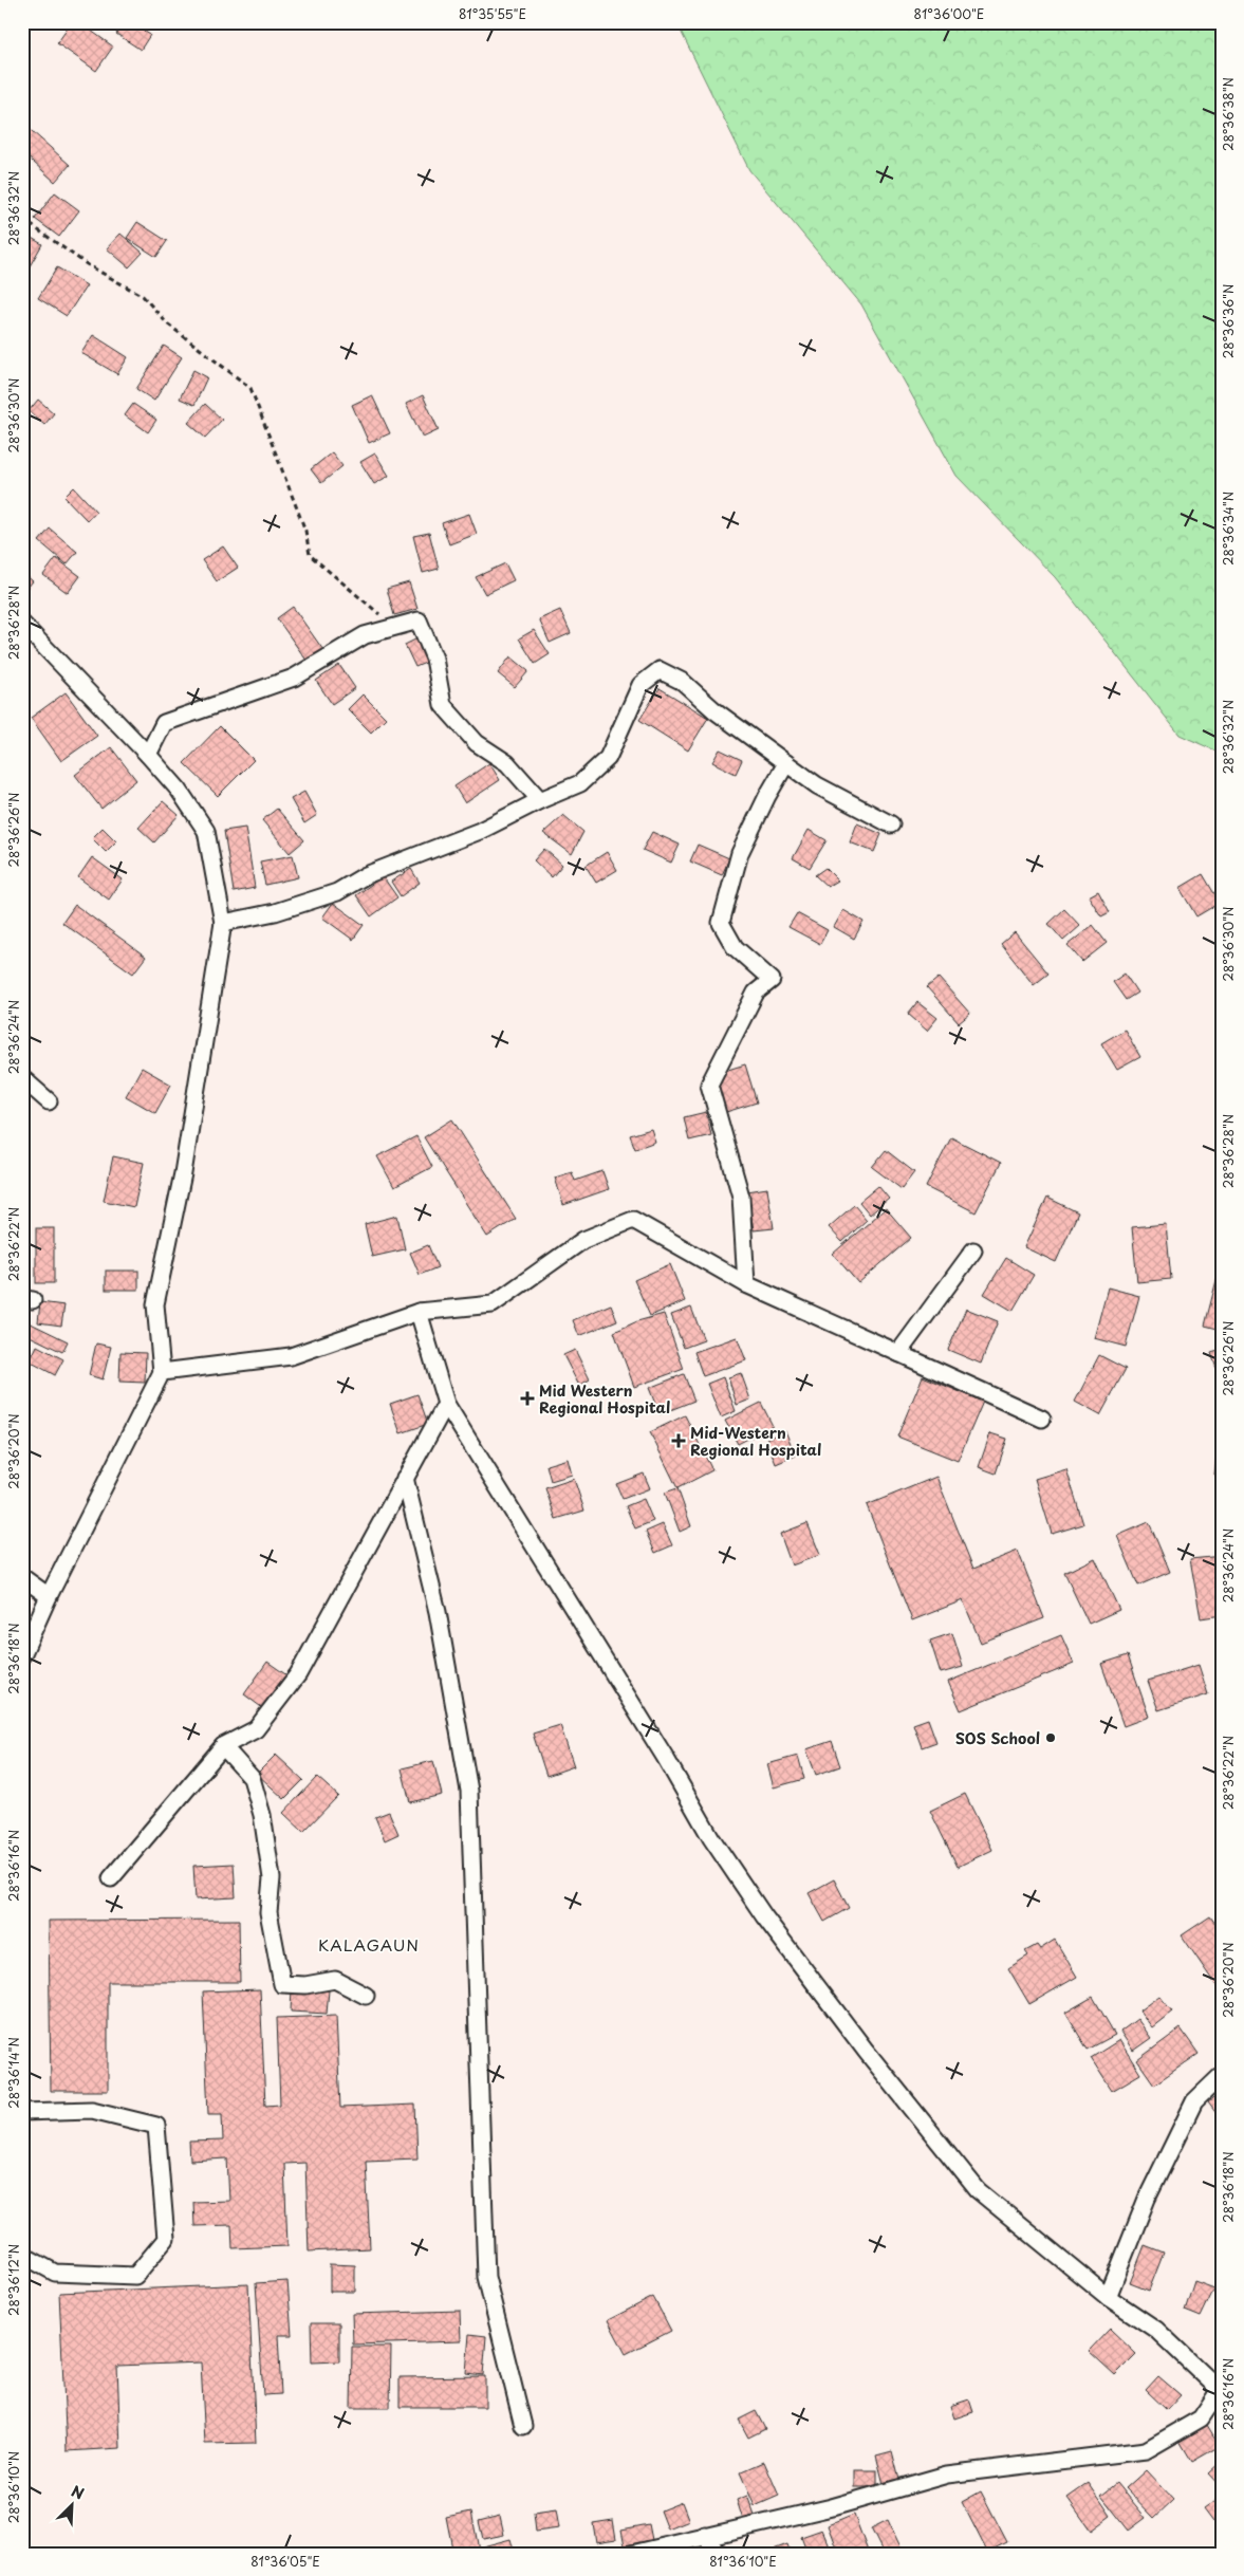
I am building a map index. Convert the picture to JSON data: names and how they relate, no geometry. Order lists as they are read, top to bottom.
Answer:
{
  "districts": ["KALAGAUN"],
  "places": {
    "health": ["Mid Western Regional Hospital", "Mid-Western Regional Hospital"],
    "other": ["SOS School"]
  },
  "north": "top right",
  "coordinates": [
    "81°35'55\"E",
    "81°36'00\"E",
    "28°36'38\"N",
    "28°36'32\"N",
    "28°36'36\"N",
    "28°36'30\"N",
    "28°36'34\"N",
    "28°36'28\"N",
    "28°36'26\"N",
    "28°36'24\"N",
    "28°36'22\"N",
    "28°36'20\"N",
    "28°36'18\"N",
    "28°36'16\"N",
    "28°36'14\"N",
    "28°36'12\"N",
    "28°36'10\"N",
    "81°36'05\"E",
    "81°36'10\"E"
  ]
}
